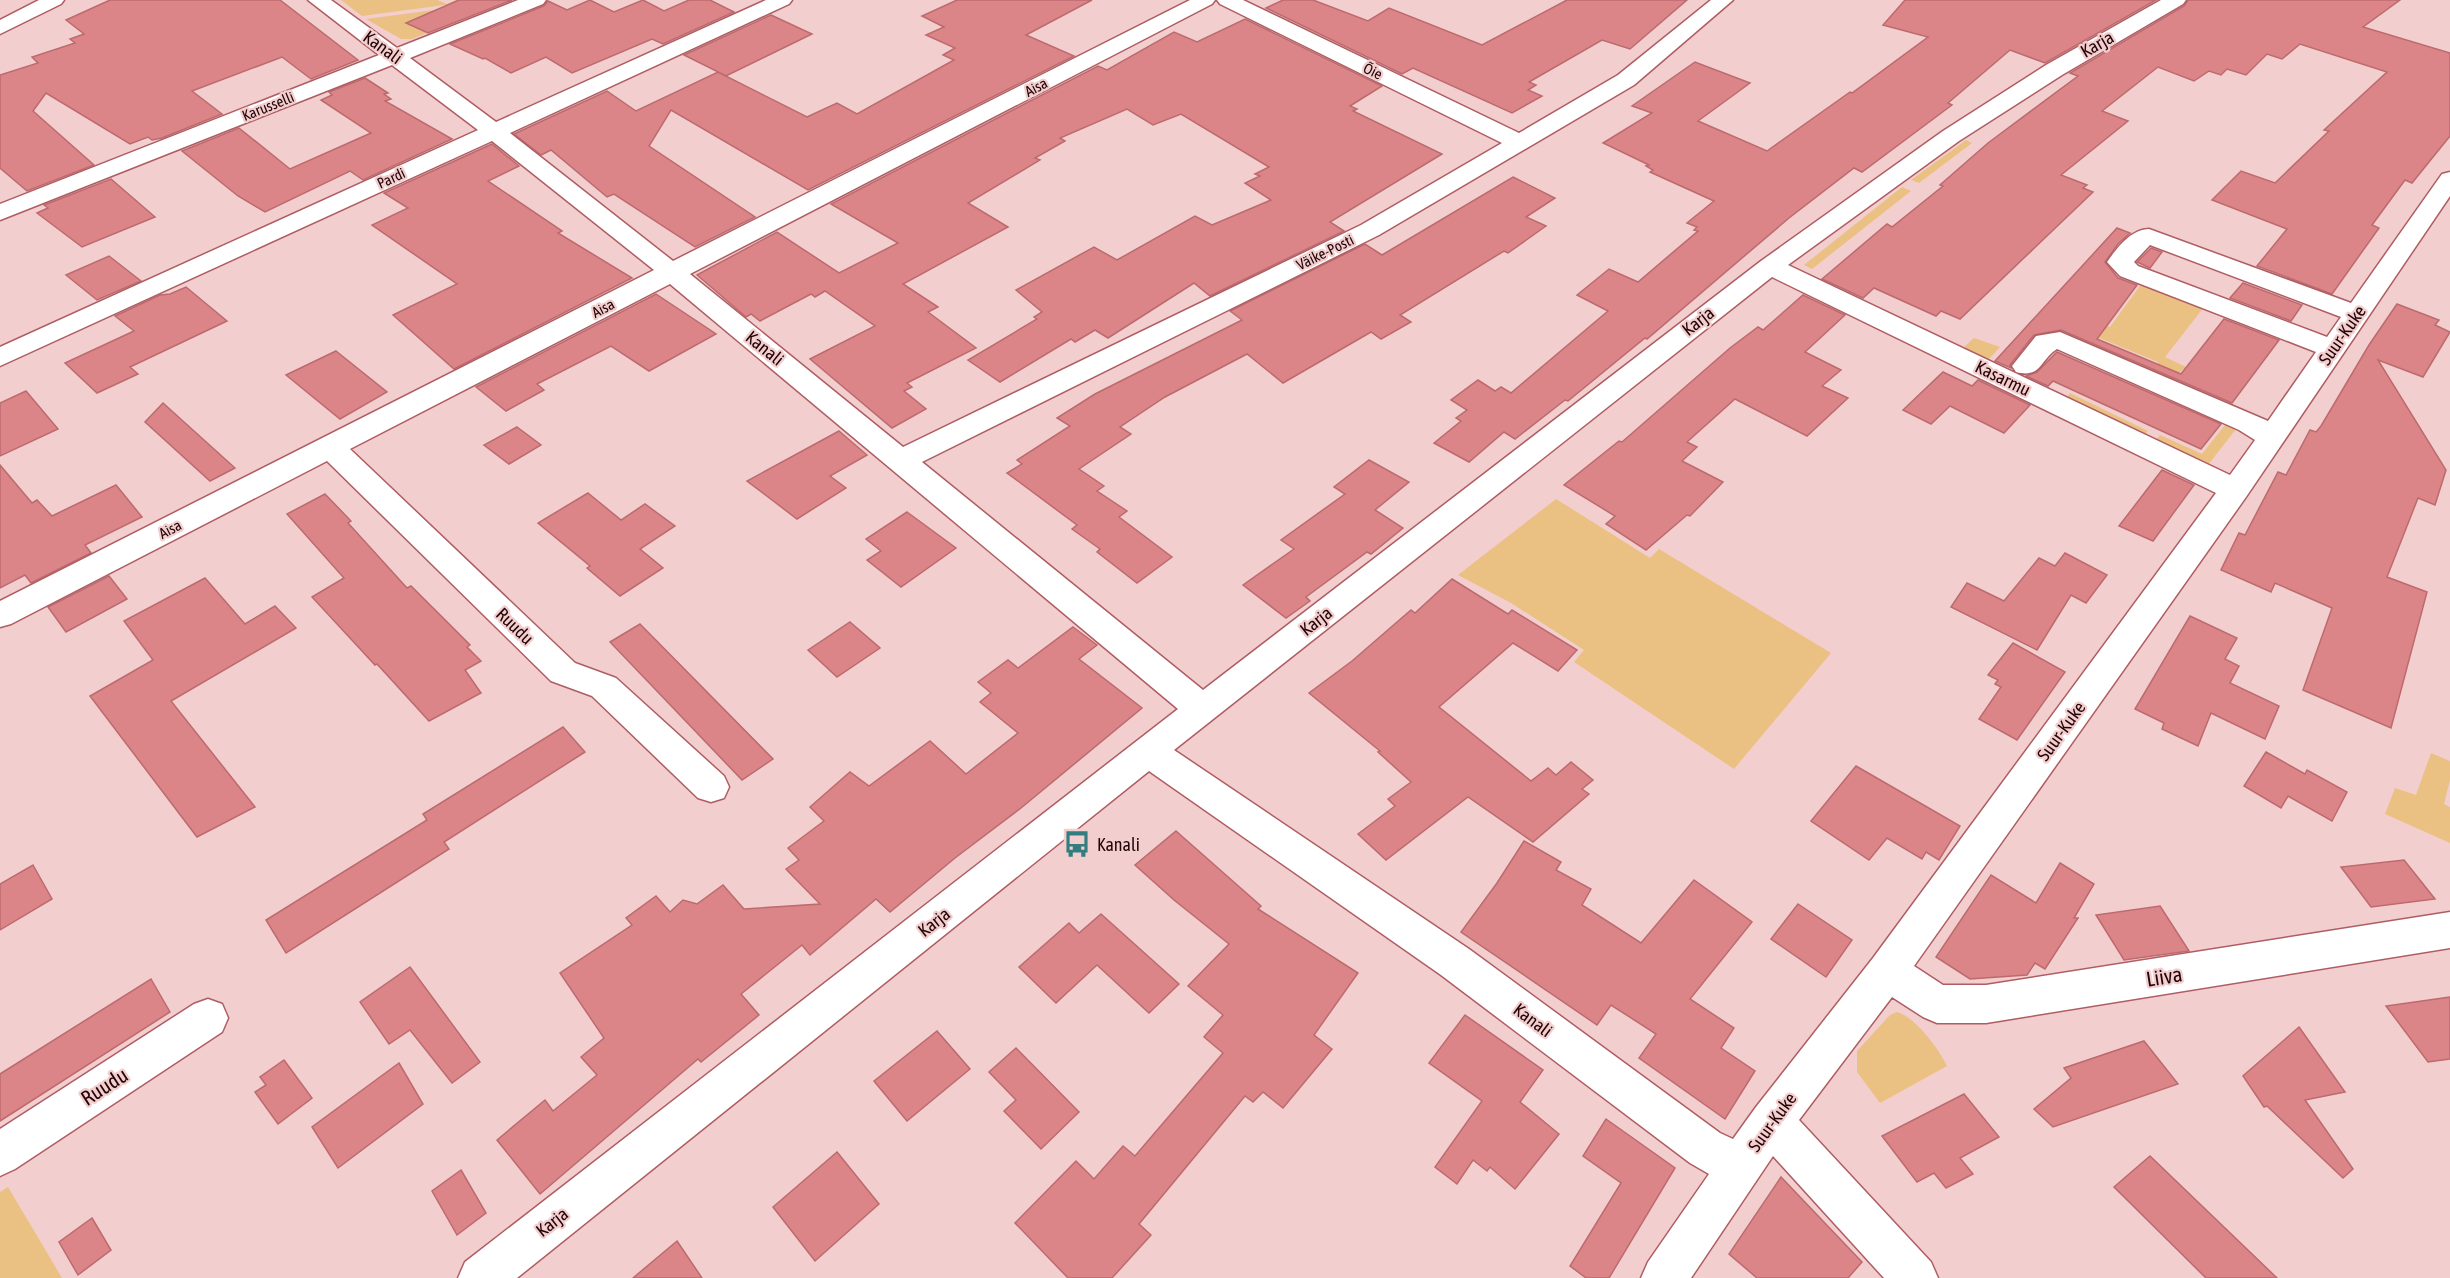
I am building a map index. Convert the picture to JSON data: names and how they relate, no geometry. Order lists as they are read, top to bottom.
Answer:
{
  "streets": {
    "street": [
      "Karja",
      "Kanali",
      "Õie",
      "Aisa",
      "Karusselli",
      "Pardi",
      "Väike-Posti",
      "Suur-Kuke",
      "Kasarmu",
      "Ruudu",
      "Liiva"
    ]
  },
  "crossings": [
    ["Karja", "Kanali"],
    ["Karja", "Kasarmu"],
    ["Kanali", "Aisa"],
    ["Kanali", "Karusselli"],
    ["Kanali", "Pardi"],
    ["Kanali", "Väike-Posti"],
    ["Kanali", "Suur-Kuke"],
    ["Õie", "Väike-Posti"],
    ["Aisa", "Ruudu"],
    ["Suur-Kuke", "Kasarmu"],
    ["Suur-Kuke", "Liiva"]
  ],
  "places": {
    "bus stop": ["Kanali"]
  }
}
